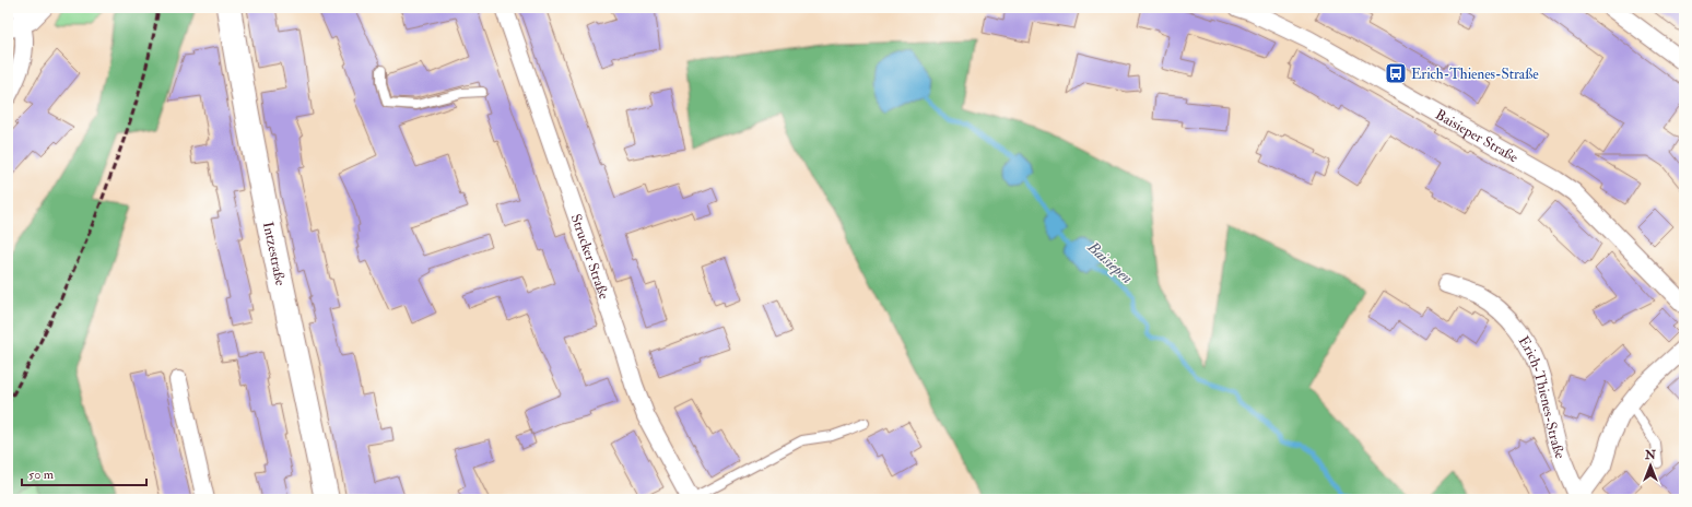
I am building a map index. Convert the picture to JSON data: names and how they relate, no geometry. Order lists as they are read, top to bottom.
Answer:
{
  "streets": {
    "main road": ["Intzestraße"],
    "street": ["Baisieper Straße", "Strucker Straße", "Erich-Thienes-Straße"]
  },
  "water": ["Baisiepen"],
  "places": {
    "bus stop": ["Erich-Thienes-Straße"]
  },
  "scale_bar": "50 m",
  "north": "top"
}
